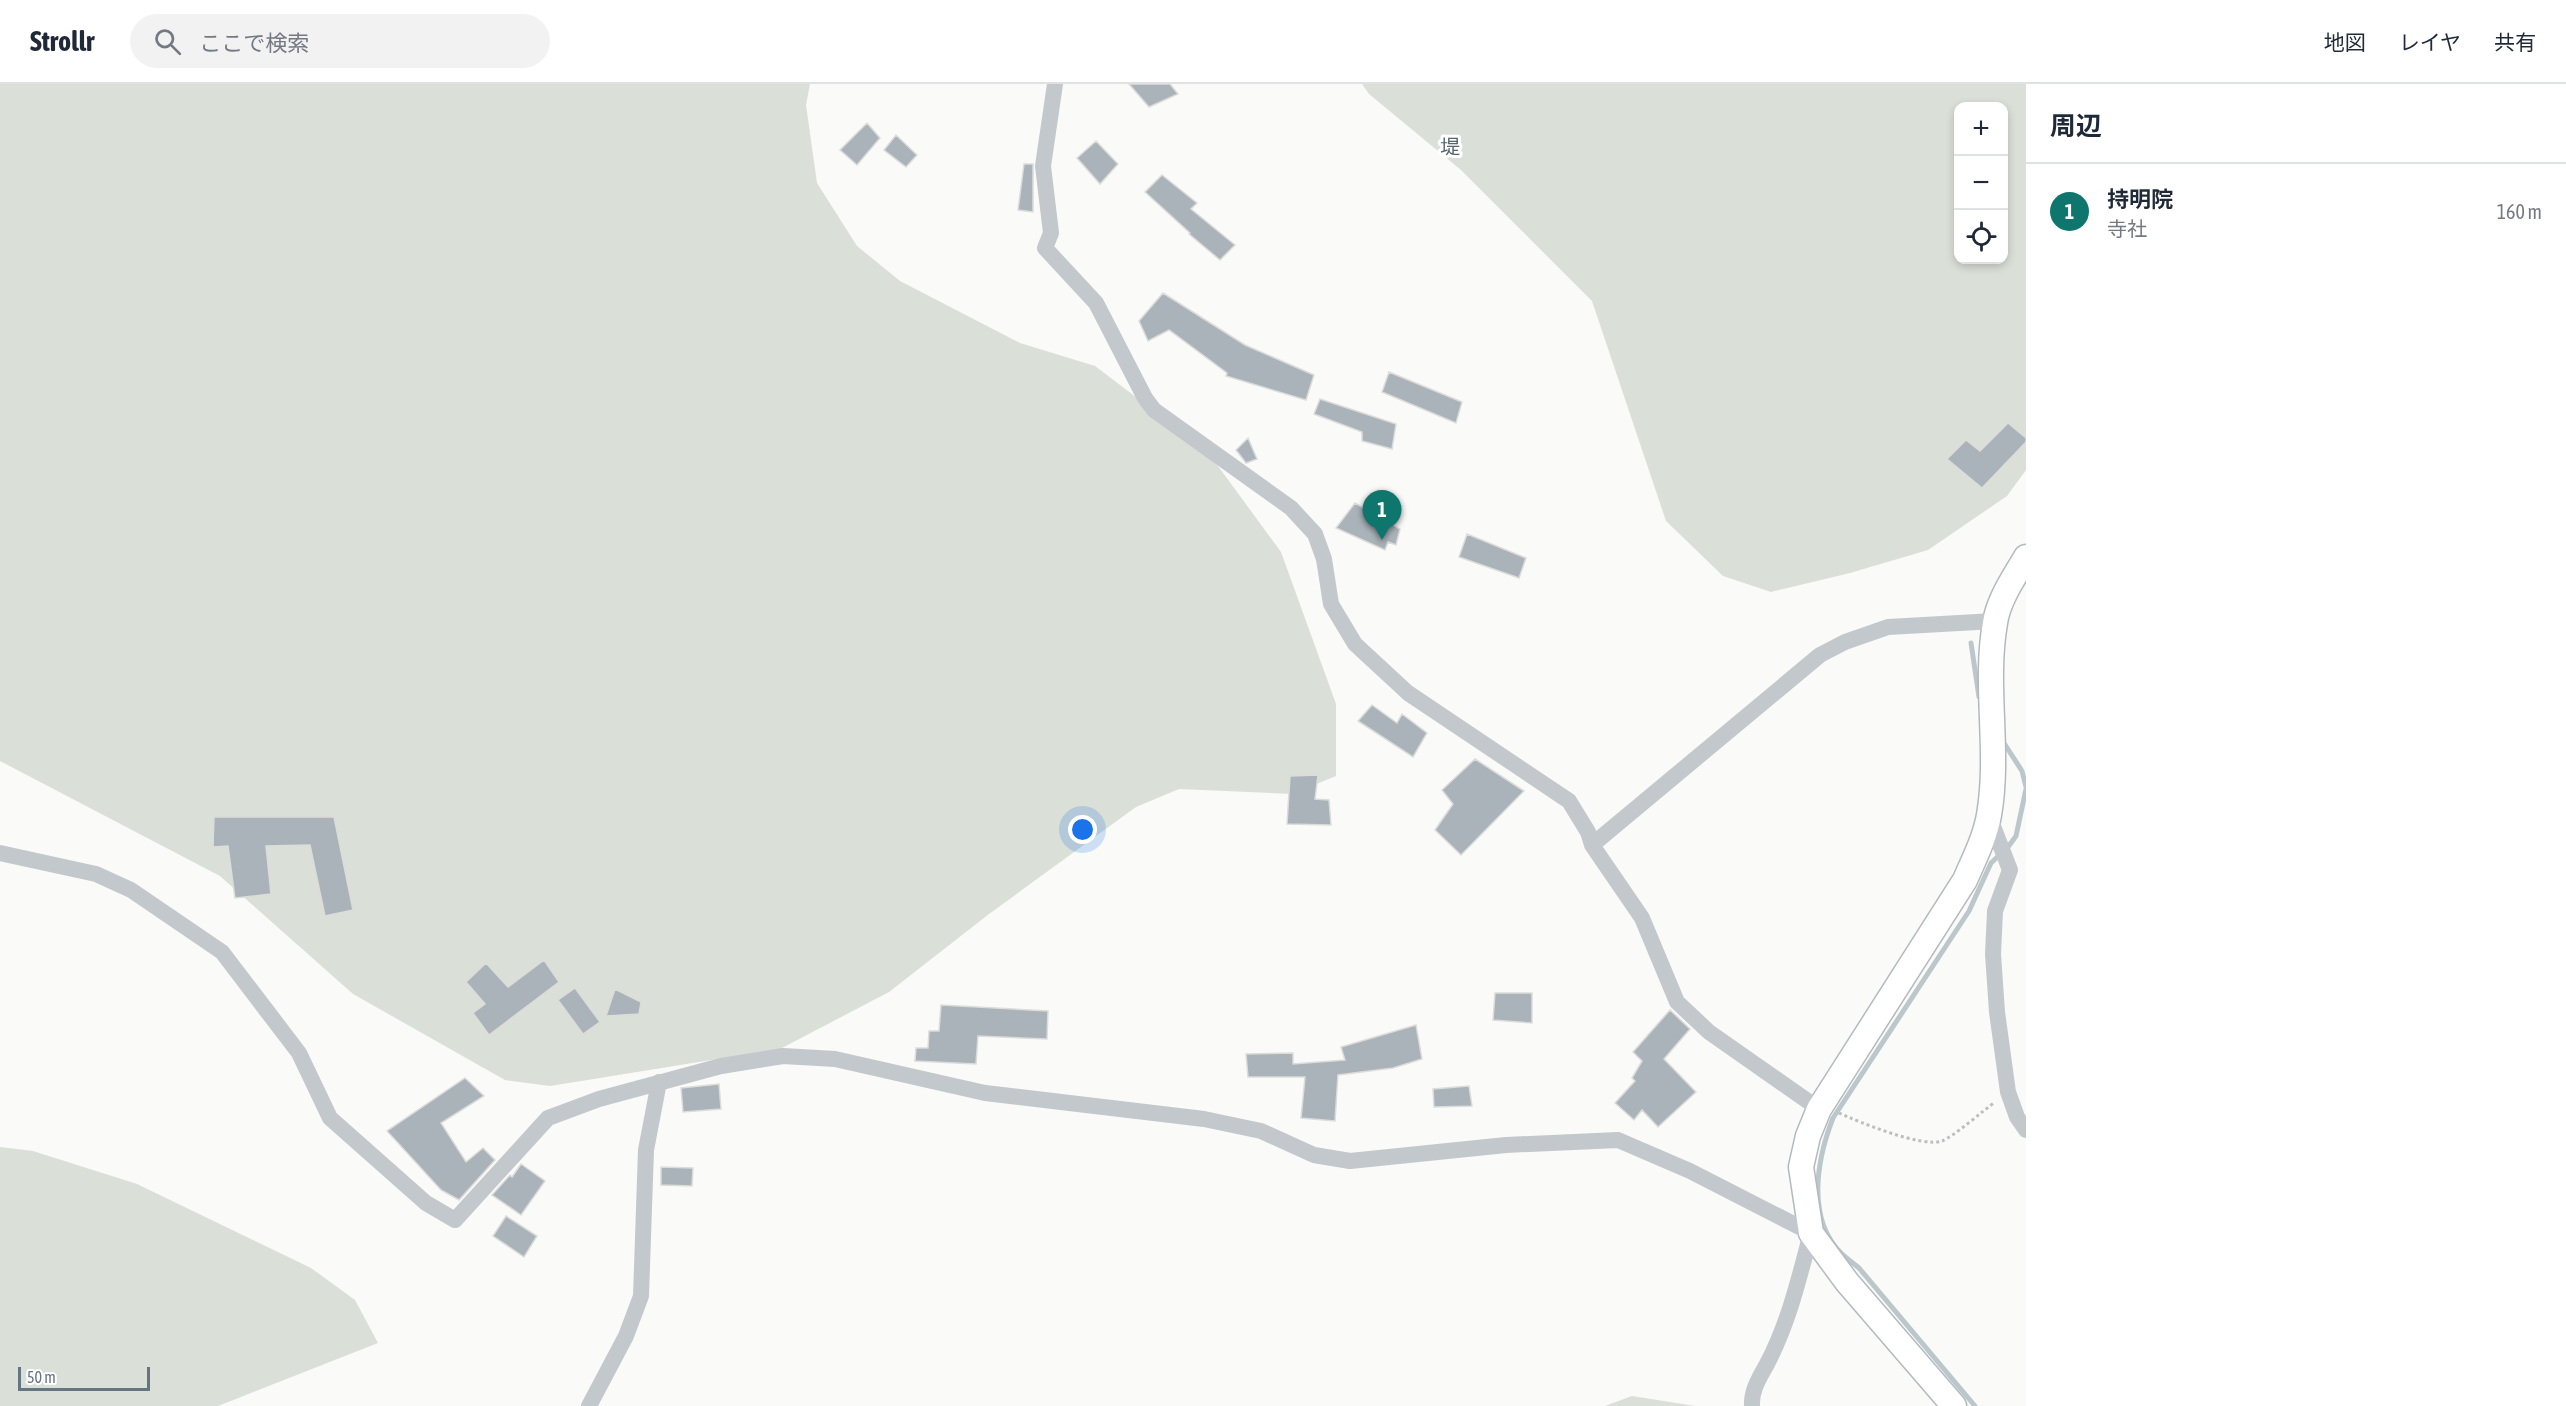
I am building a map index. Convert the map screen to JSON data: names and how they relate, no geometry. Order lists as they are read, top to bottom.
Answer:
{
  "districts": ["堤"],
  "scale_bar": "50 m",
  "page": {
    "header": "Strollr",
    "search": "ここで検索",
    "nav": ["地図", "レイヤ", "共有"],
    "heading": "周辺",
    "map_buttons": ["+", "−"],
    "list": [
      {
        "mark": "1",
        "name": "持明院",
        "note": "寺社",
        "value": "160 m"
      }
    ],
    "pins": "1",
    "scale": "50 m"
  }
}
